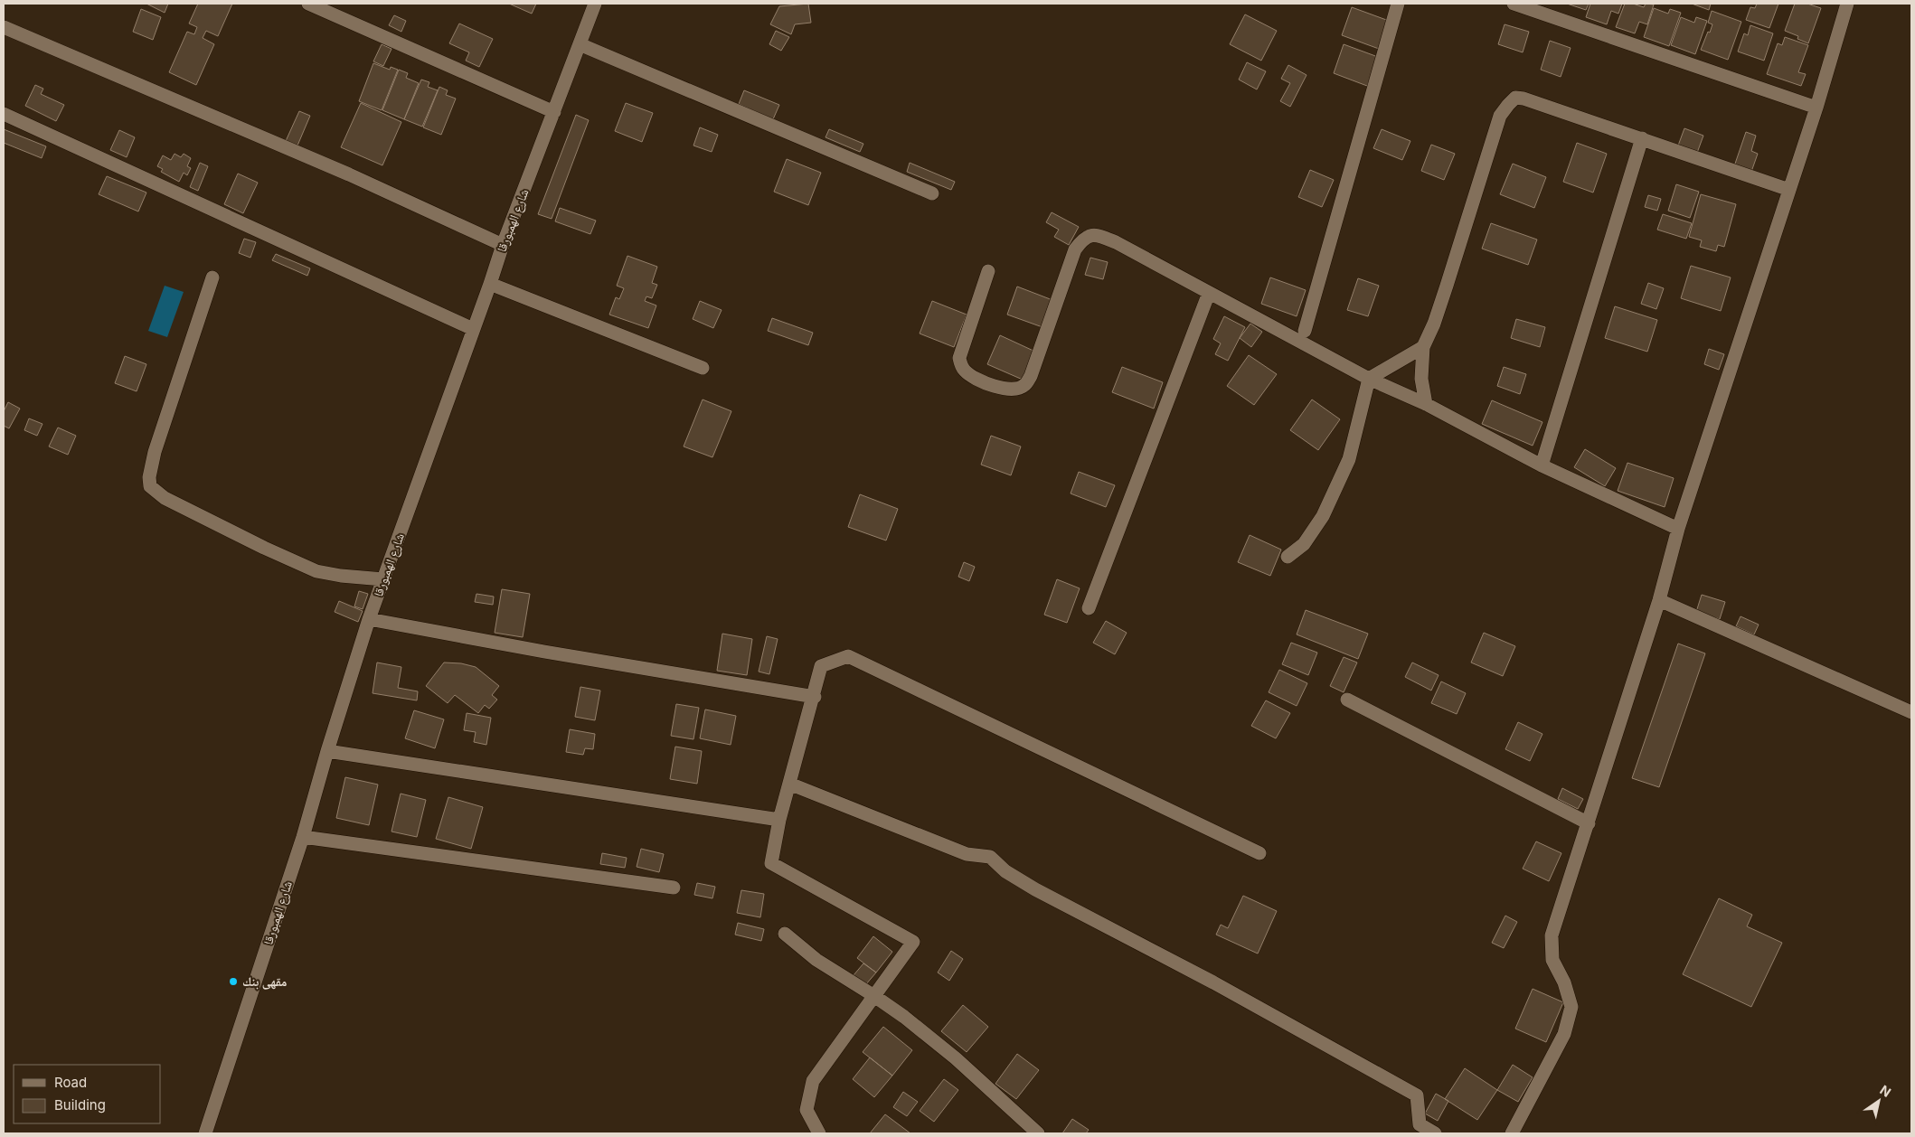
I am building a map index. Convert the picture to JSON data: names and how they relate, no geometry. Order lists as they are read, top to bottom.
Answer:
{
  "streets": {
    "street": ["شارع الهمبورقا"]
  },
  "places": ["مقهى بنك"],
  "legend": ["Road", "Building"],
  "north": "top right"
}
